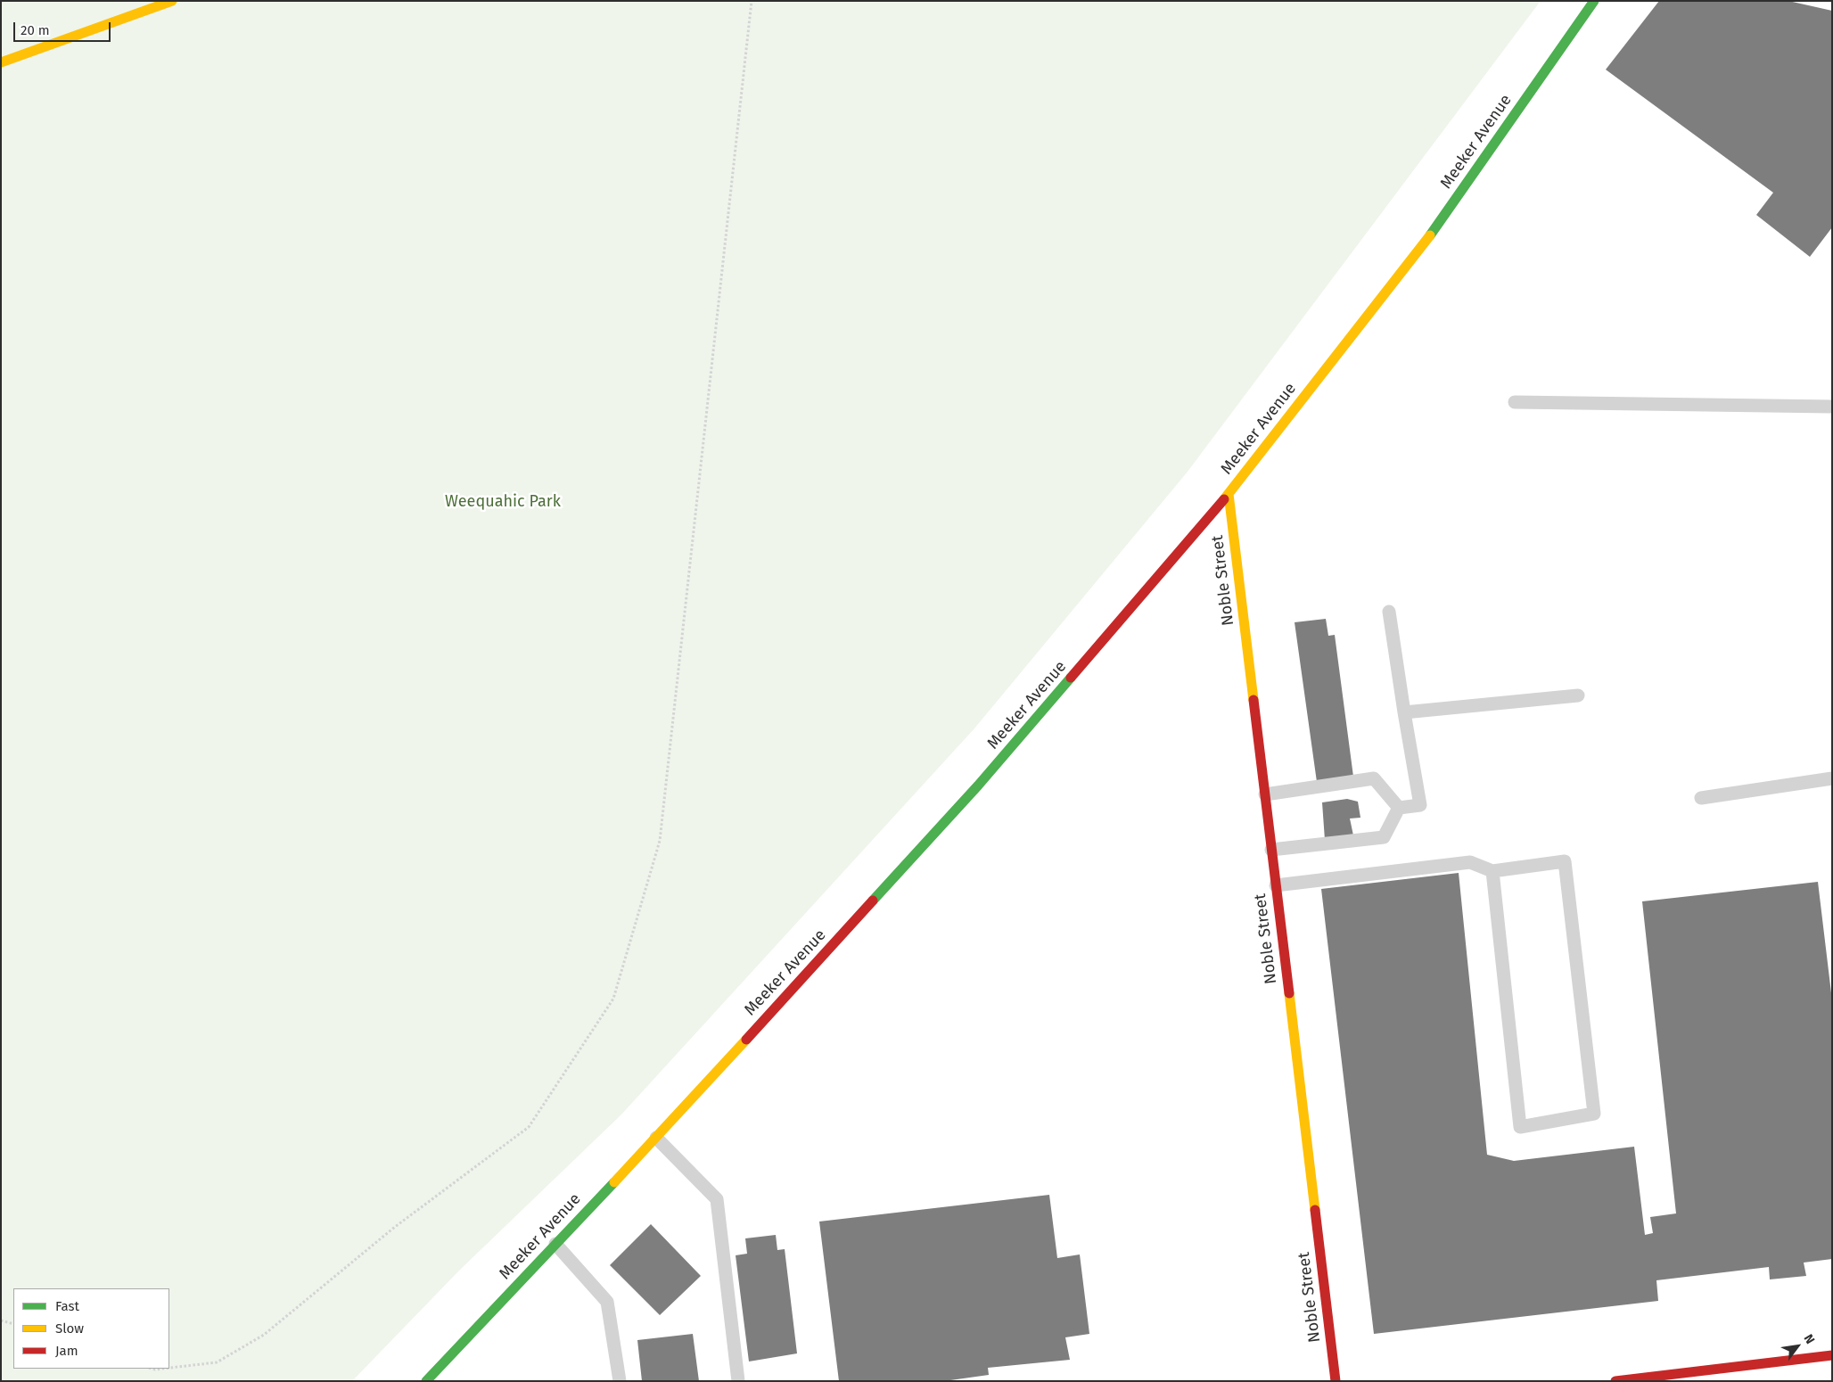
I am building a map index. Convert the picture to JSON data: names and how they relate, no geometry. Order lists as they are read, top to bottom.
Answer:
{
  "streets": {
    "main road": ["Meeker Avenue", "Noble Street"]
  },
  "crossings": [
    ["Meeker Avenue", "Noble Street"]
  ],
  "parks": ["Weequahic Park"],
  "legend": ["Fast", "Slow", "Jam"],
  "scale_bar": "20 m",
  "north": "top right"
}
